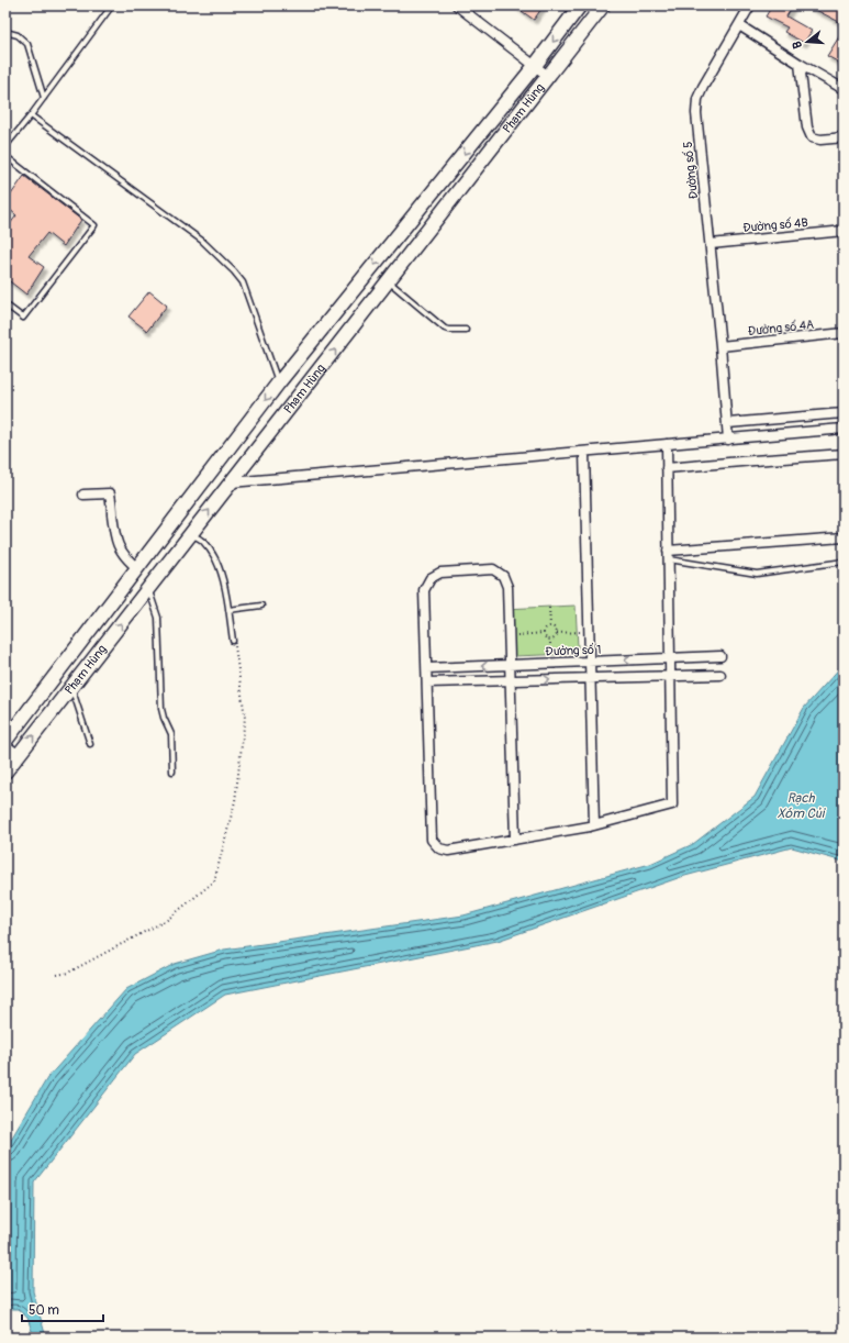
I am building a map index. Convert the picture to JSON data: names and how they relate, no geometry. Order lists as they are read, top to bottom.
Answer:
{
  "streets": {
    "main road": ["Phạm Hùng"],
    "street": [
      "Đường số 5",
      "Đường số 4B",
      "Đường số 4A",
      "Đường số 1"
    ]
  },
  "crossings": [
    ["Đường số 5", "Đường số 4B"],
    ["Đường số 5", "Đường số 4A"]
  ],
  "water": ["Rạch Xóm Củi"],
  "scale_bar": "50 m",
  "north": "left"
}
